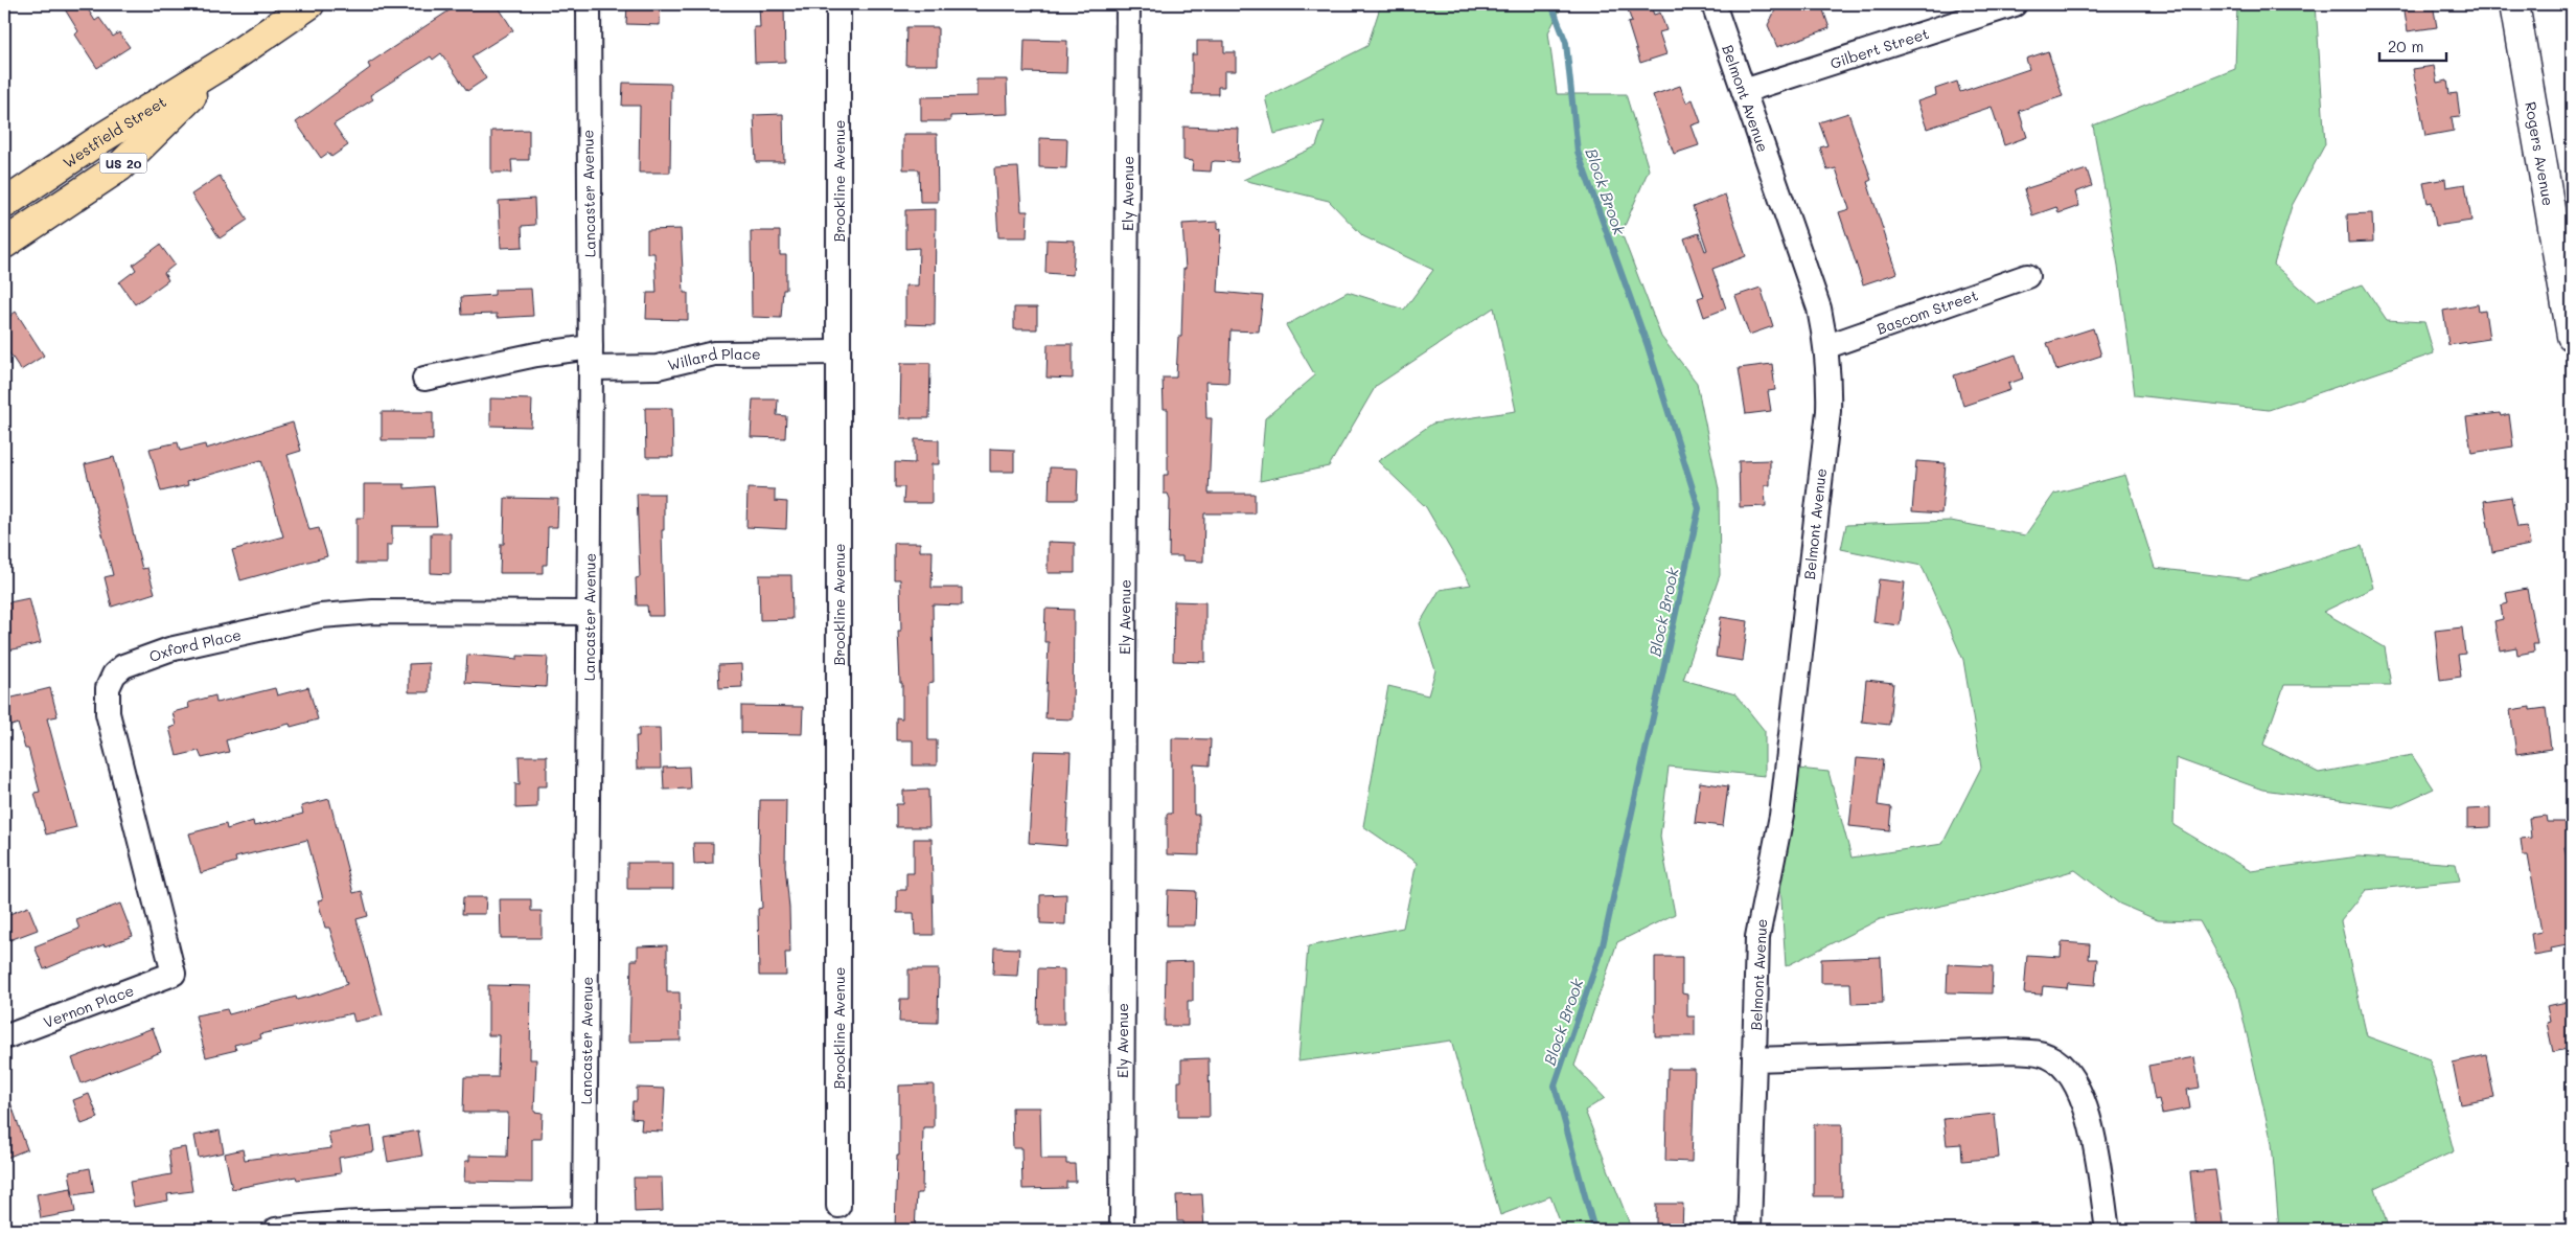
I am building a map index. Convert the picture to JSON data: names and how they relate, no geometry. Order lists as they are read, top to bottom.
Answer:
{
  "streets": {
    "main road": ["Westfield Street", "Rogers Avenue", "US 20"],
    "street": [
      "Gilbert Street",
      "Belmont Avenue",
      "Brookline Avenue",
      "Lancaster Avenue",
      "Ely Avenue",
      "Bascom Street",
      "Willard Place",
      "Oxford Place",
      "Vernon Place"
    ]
  },
  "crossings": [
    ["Gilbert Street", "Belmont Avenue"],
    ["Belmont Avenue", "Bascom Street"],
    ["Brookline Avenue", "Willard Place"],
    ["Lancaster Avenue", "Willard Place"],
    ["Lancaster Avenue", "Oxford Place"],
    ["Oxford Place", "Vernon Place"]
  ],
  "water": ["Block Brook"],
  "scale_bar": "20 m"
}
